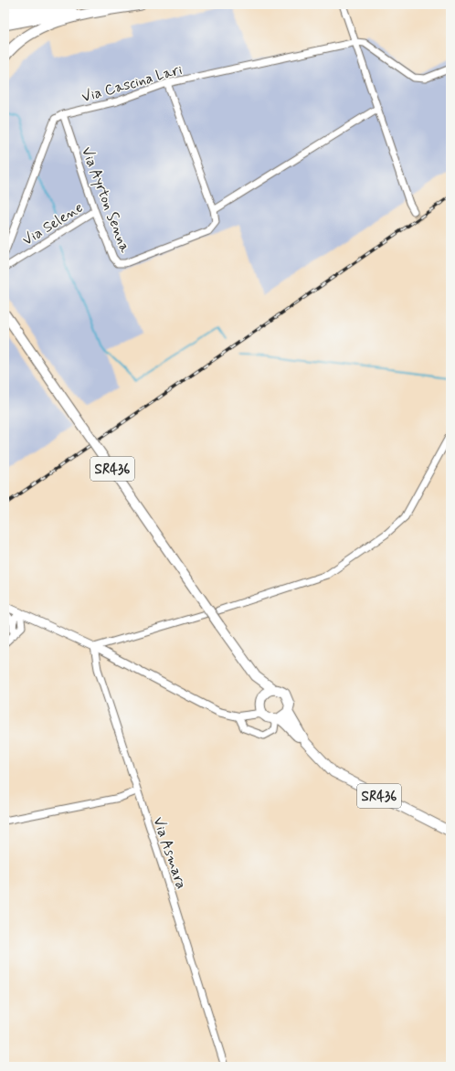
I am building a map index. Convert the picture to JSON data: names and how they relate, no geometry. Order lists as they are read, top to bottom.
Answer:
{
  "streets": {
    "main road": ["SR436"],
    "street": [
      "Via Cascina Lari",
      "Via Ayrton Senna",
      "Via Selene",
      "Via Asmara"
    ]
  },
  "crossings": [
    ["Via Cascina Lari", "Via Ayrton Senna"],
    ["Via Ayrton Senna", "Via Selene"]
  ]
}
